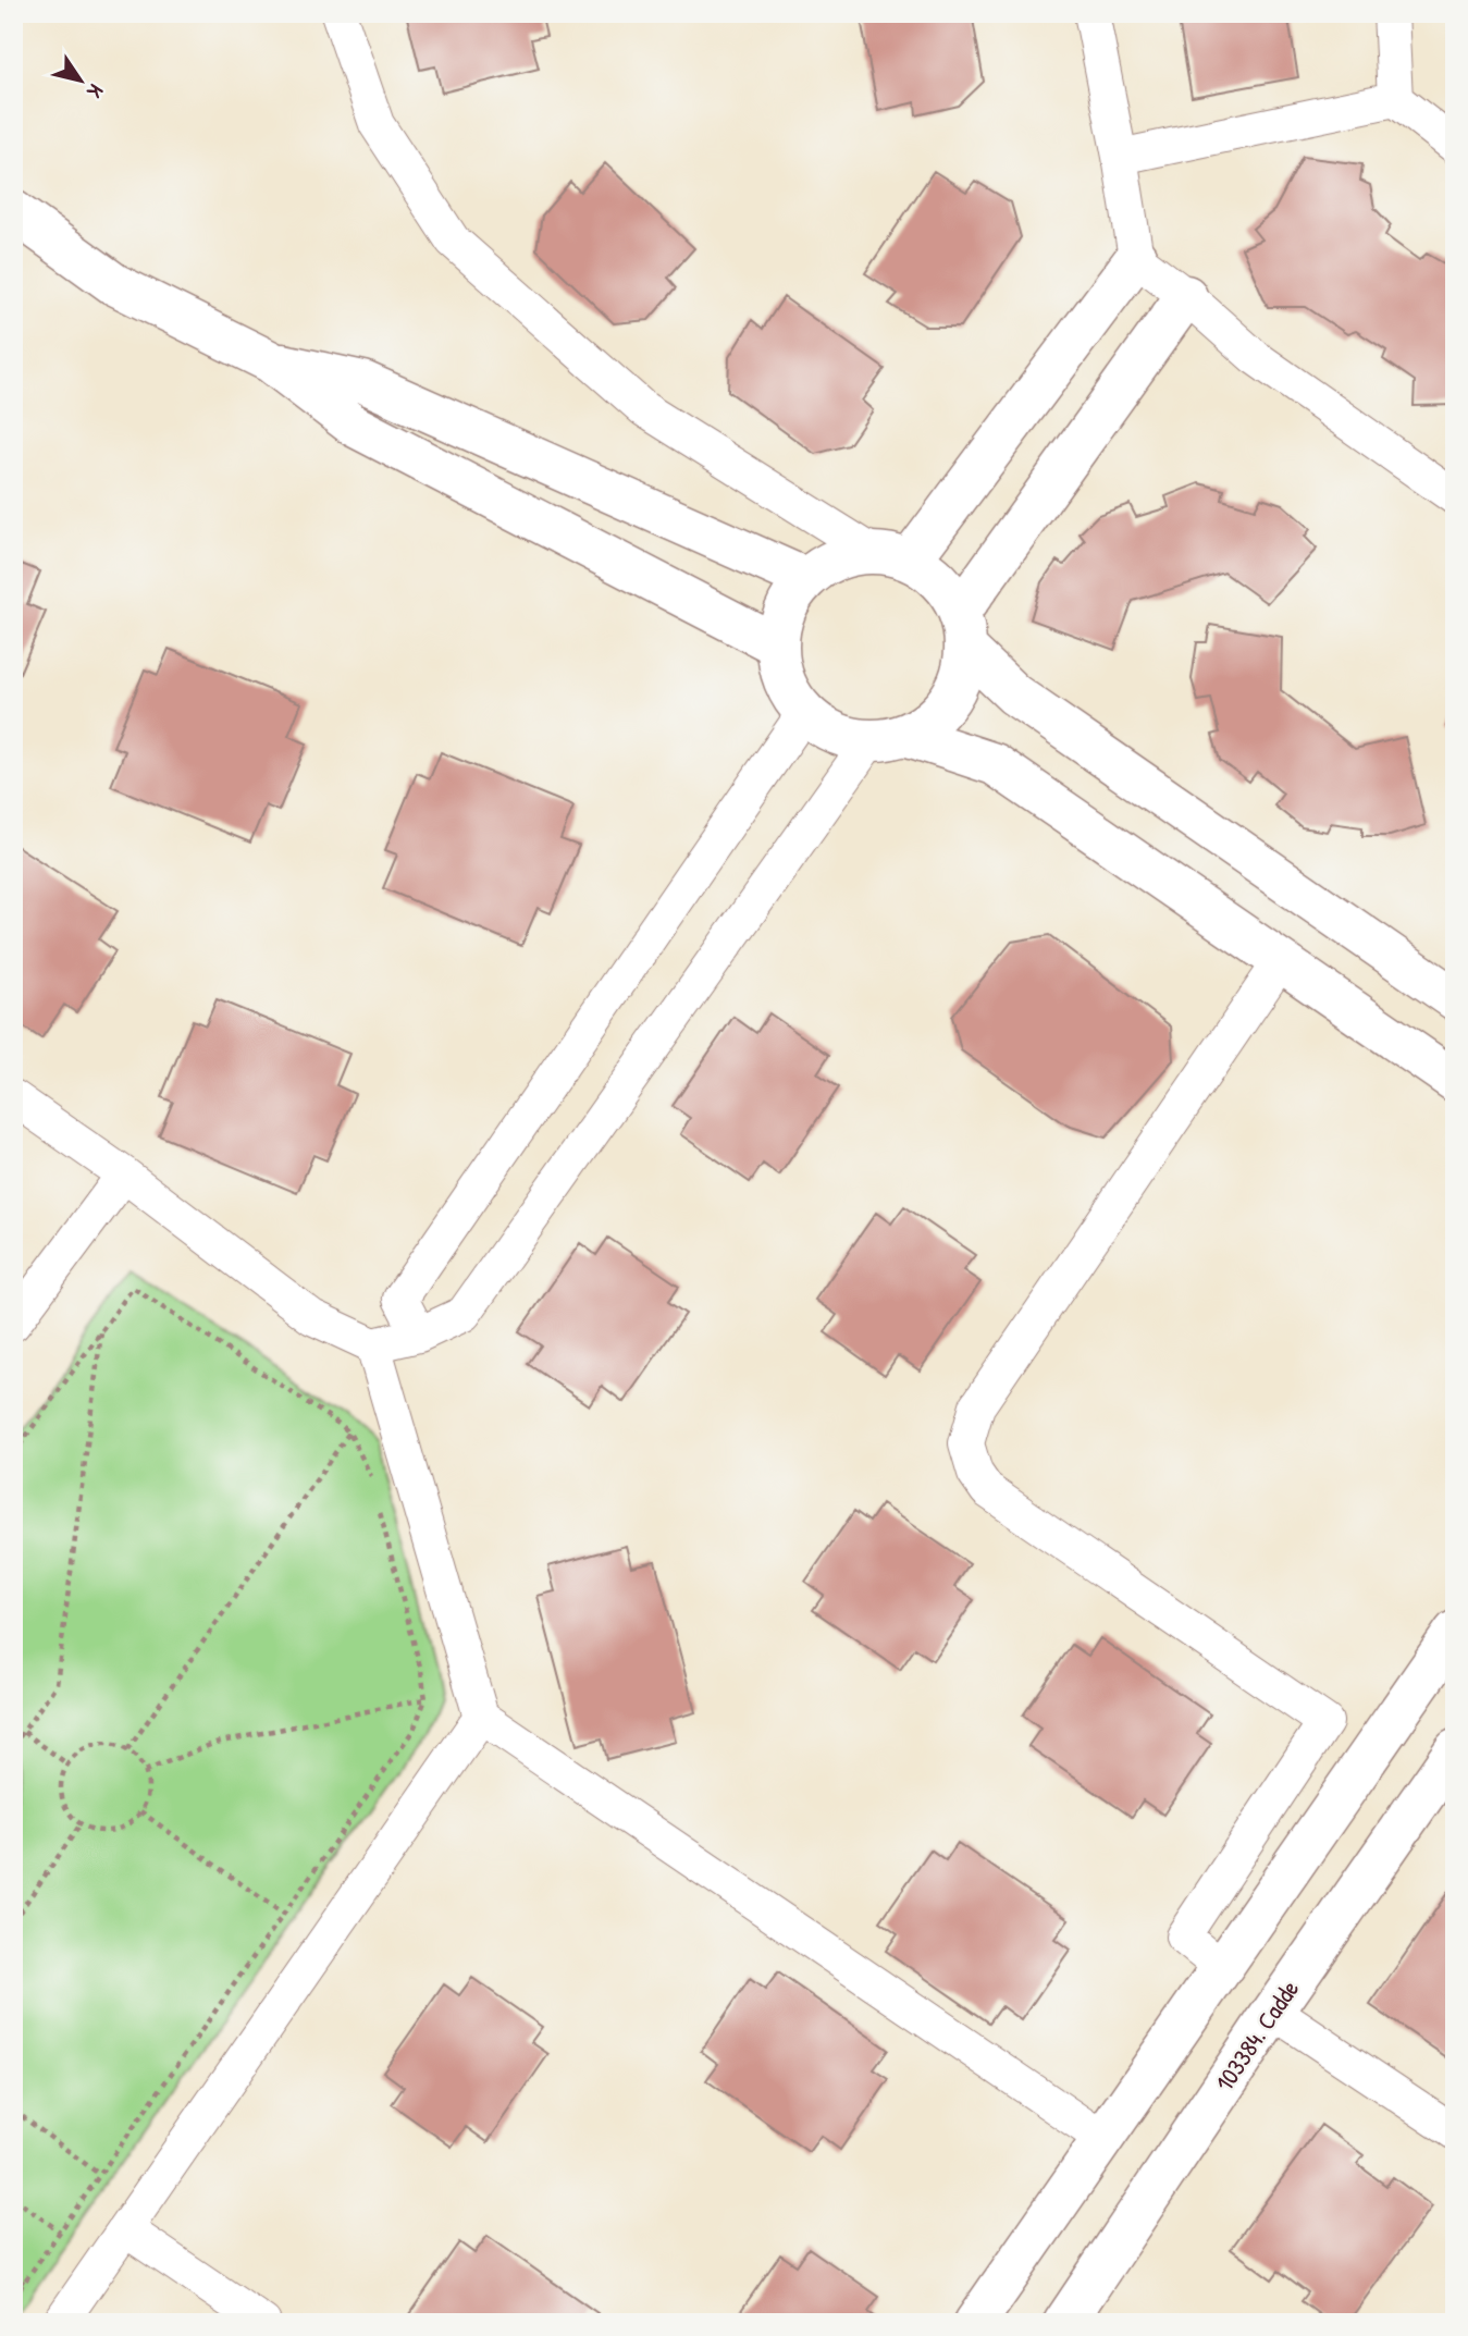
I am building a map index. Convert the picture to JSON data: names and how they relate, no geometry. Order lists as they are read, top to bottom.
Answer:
{
  "streets": {
    "street": ["103384. Cadde"]
  },
  "north": "bottom right"
}
